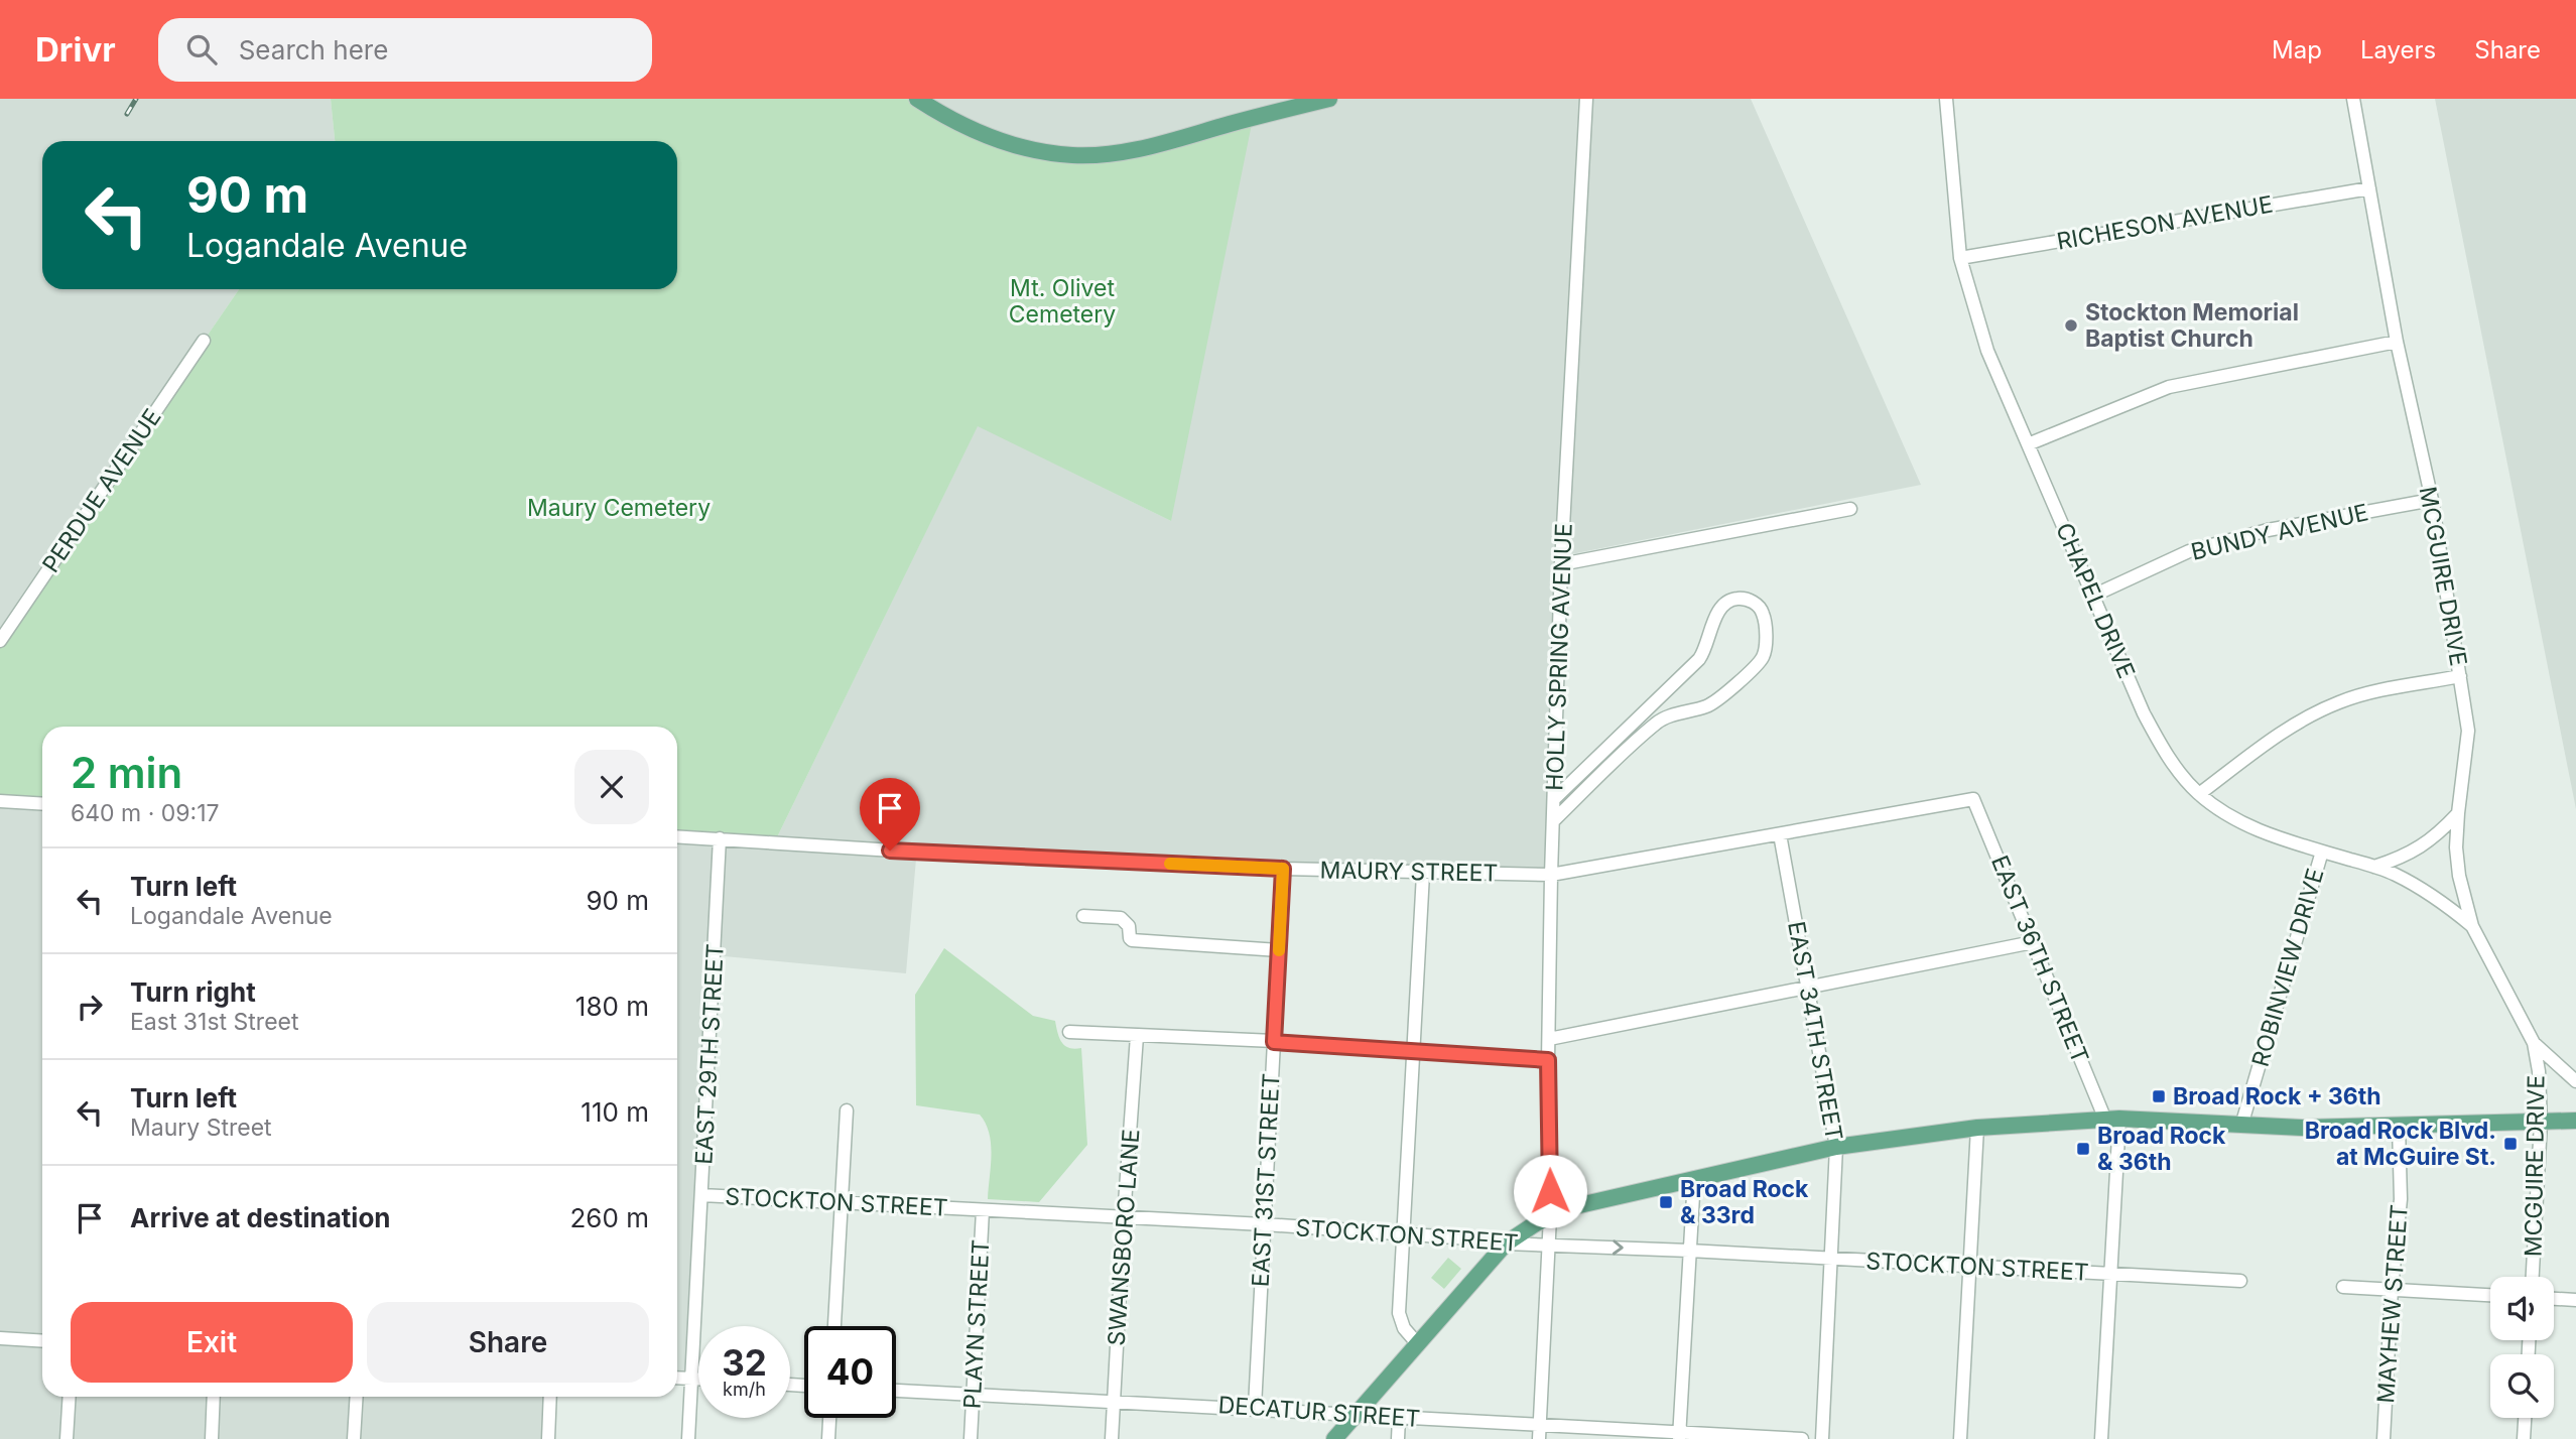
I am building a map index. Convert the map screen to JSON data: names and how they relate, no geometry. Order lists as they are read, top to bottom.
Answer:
{
  "streets": {
    "street": [
      "RICHESON AVENUE",
      "PERDUE AVENUE",
      "BUNDY AVENUE",
      "MCGUIRE DRIVE",
      "CHAPEL DRIVE",
      "HOLLY SPRING AVENUE",
      "MAURY STREET",
      "EAST 36TH STREET",
      "ROBINVIEW DRIVE",
      "EAST 34TH STREET",
      "EAST 29TH STREET",
      "EAST 31ST STREET",
      "STOCKTON STREET",
      "SWANSBORO LANE",
      "MAYHEW STREET",
      "PLAYN STREET",
      "DECATUR STREET"
    ]
  },
  "crossings": [
    ["RICHESON AVENUE", "MCGUIRE DRIVE"],
    ["RICHESON AVENUE", "CHAPEL DRIVE"],
    ["BUNDY AVENUE", "MCGUIRE DRIVE"],
    ["BUNDY AVENUE", "CHAPEL DRIVE"],
    ["MCGUIRE DRIVE", "CHAPEL DRIVE"],
    ["CHAPEL DRIVE", "ROBINVIEW DRIVE"],
    ["HOLLY SPRING AVENUE", "MAURY STREET"],
    ["HOLLY SPRING AVENUE", "STOCKTON STREET"],
    ["HOLLY SPRING AVENUE", "DECATUR STREET"],
    ["MAURY STREET", "EAST 36TH STREET"],
    ["MAURY STREET", "EAST 34TH STREET"],
    ["MAURY STREET", "EAST 29TH STREET"],
    ["MAURY STREET", "EAST 31ST STREET"],
    ["EAST 36TH STREET", "STOCKTON STREET"],
    ["EAST 34TH STREET", "STOCKTON STREET"],
    ["EAST 29TH STREET", "STOCKTON STREET"],
    ["EAST 31ST STREET", "STOCKTON STREET"],
    ["EAST 31ST STREET", "DECATUR STREET"],
    ["STOCKTON STREET", "SWANSBORO LANE"],
    ["STOCKTON STREET", "PLAYN STREET"],
    ["SWANSBORO LANE", "DECATUR STREET"],
    ["PLAYN STREET", "DECATUR STREET"]
  ],
  "parks": ["Mt. Olivet Cemetery", "Maury Cemetery"],
  "places": {
    "other": ["Stockton Memorial Baptist Church"],
    "transit": [
      "Broad Rock + 36th",
      "Broad Rock Blvd. at McGuire St.",
      "Broad Rock & 36th",
      "Broad Rock & 33rd"
    ]
  },
  "page": {
    "header": "Drivr",
    "search": "Search here",
    "nav": ["Map", "Layers", "Share"],
    "turn": ["90 m", "Logandale Avenue"],
    "heading": ["2 min", "640 m · 09:17"],
    "list": [
      {
        "name": "Turn left",
        "note": "Logandale Avenue",
        "value": "90 m"
      },
      {
        "name": "Turn right",
        "note": "East 31st Street",
        "value": "180 m"
      },
      {
        "name": "Turn left",
        "note": "Maury Street",
        "value": "110 m"
      },
      {
        "name": "Arrive at destination",
        "value": "260 m"
      }
    ],
    "buttons": ["Exit", "Share"],
    "speed": "32 km/h",
    "limit": "40"
  }
}
